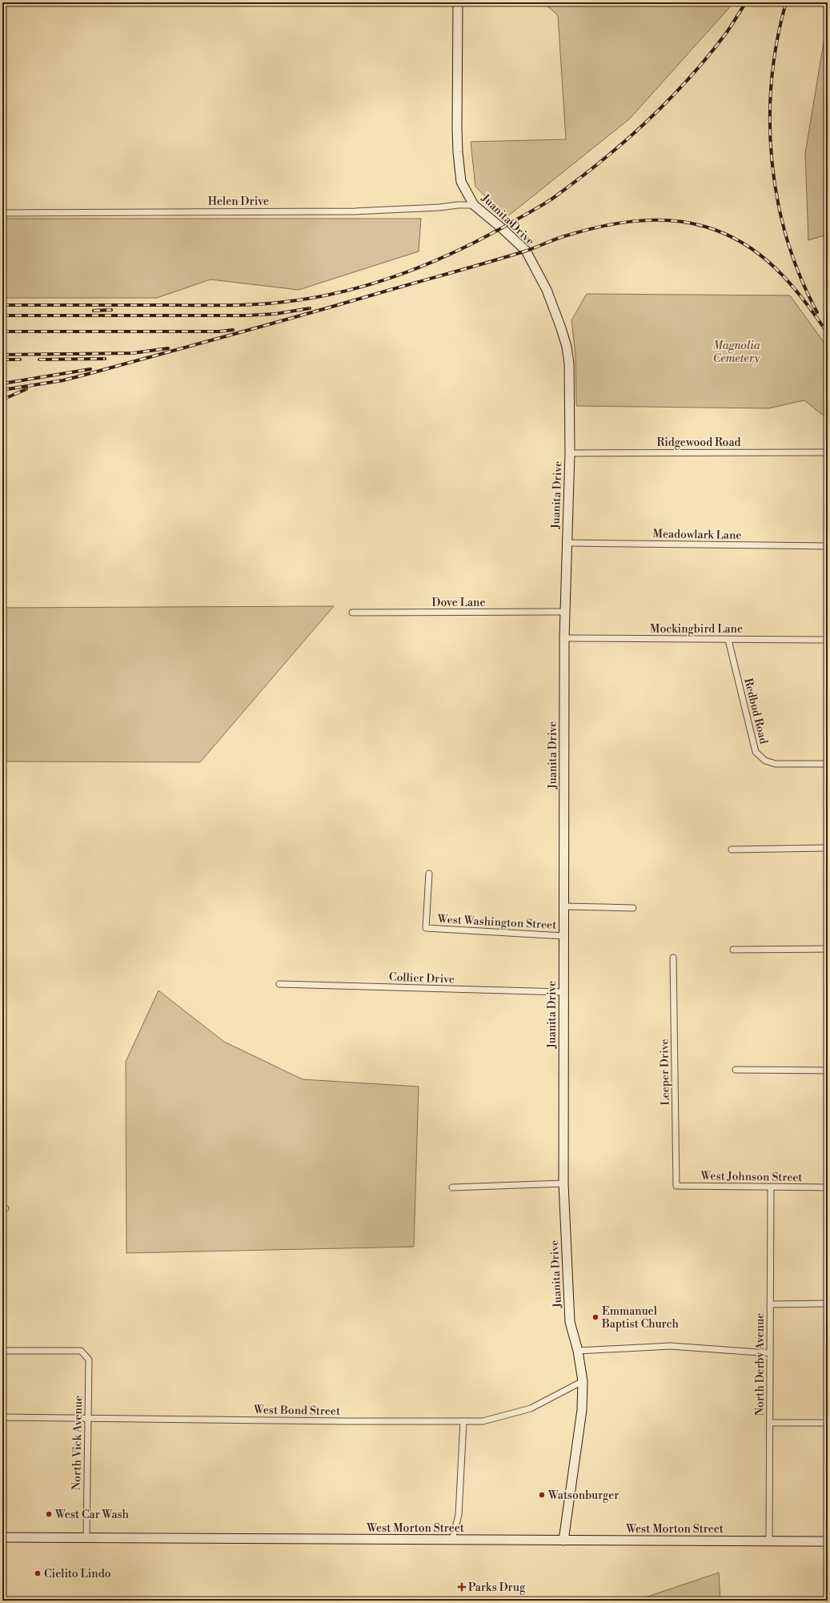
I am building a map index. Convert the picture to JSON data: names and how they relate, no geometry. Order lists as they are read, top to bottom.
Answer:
{
  "streets": {
    "street": [
      "Helen Drive",
      "Juanita Drive",
      "Ridgewood Road",
      "Meadowlark Lane",
      "Dove Lane",
      "Mockingbird Lane",
      "Redbud Road",
      "West Washington Street",
      "Collier Drive",
      "Leeper Drive",
      "West Johnson Street",
      "North Derby Avenue",
      "West Bond Street",
      "North Vick Avenue",
      "West Morton Street"
    ]
  },
  "crossings": [
    ["Helen Drive", "Juanita Drive"],
    ["Juanita Drive", "Ridgewood Road"],
    ["Juanita Drive", "Meadowlark Lane"],
    ["Juanita Drive", "Dove Lane"],
    ["Juanita Drive", "Mockingbird Lane"],
    ["Juanita Drive", "West Washington Street"],
    ["Juanita Drive", "Collier Drive"],
    ["Juanita Drive", "West Bond Street"],
    ["Juanita Drive", "West Morton Street"],
    ["Mockingbird Lane", "Redbud Road"],
    ["Leeper Drive", "West Johnson Street"],
    ["West Johnson Street", "North Derby Avenue"],
    ["North Derby Avenue", "West Morton Street"],
    ["West Bond Street", "North Vick Avenue"],
    ["North Vick Avenue", "West Morton Street"]
  ],
  "parks": ["Magnolia Cemetery"],
  "places": {
    "other": [
      "Emmanuel Baptist Church",
      "Watsonburger",
      "West Car Wash",
      "Cielito Lindo"
    ],
    "health": ["Parks Drug"]
  }
}
